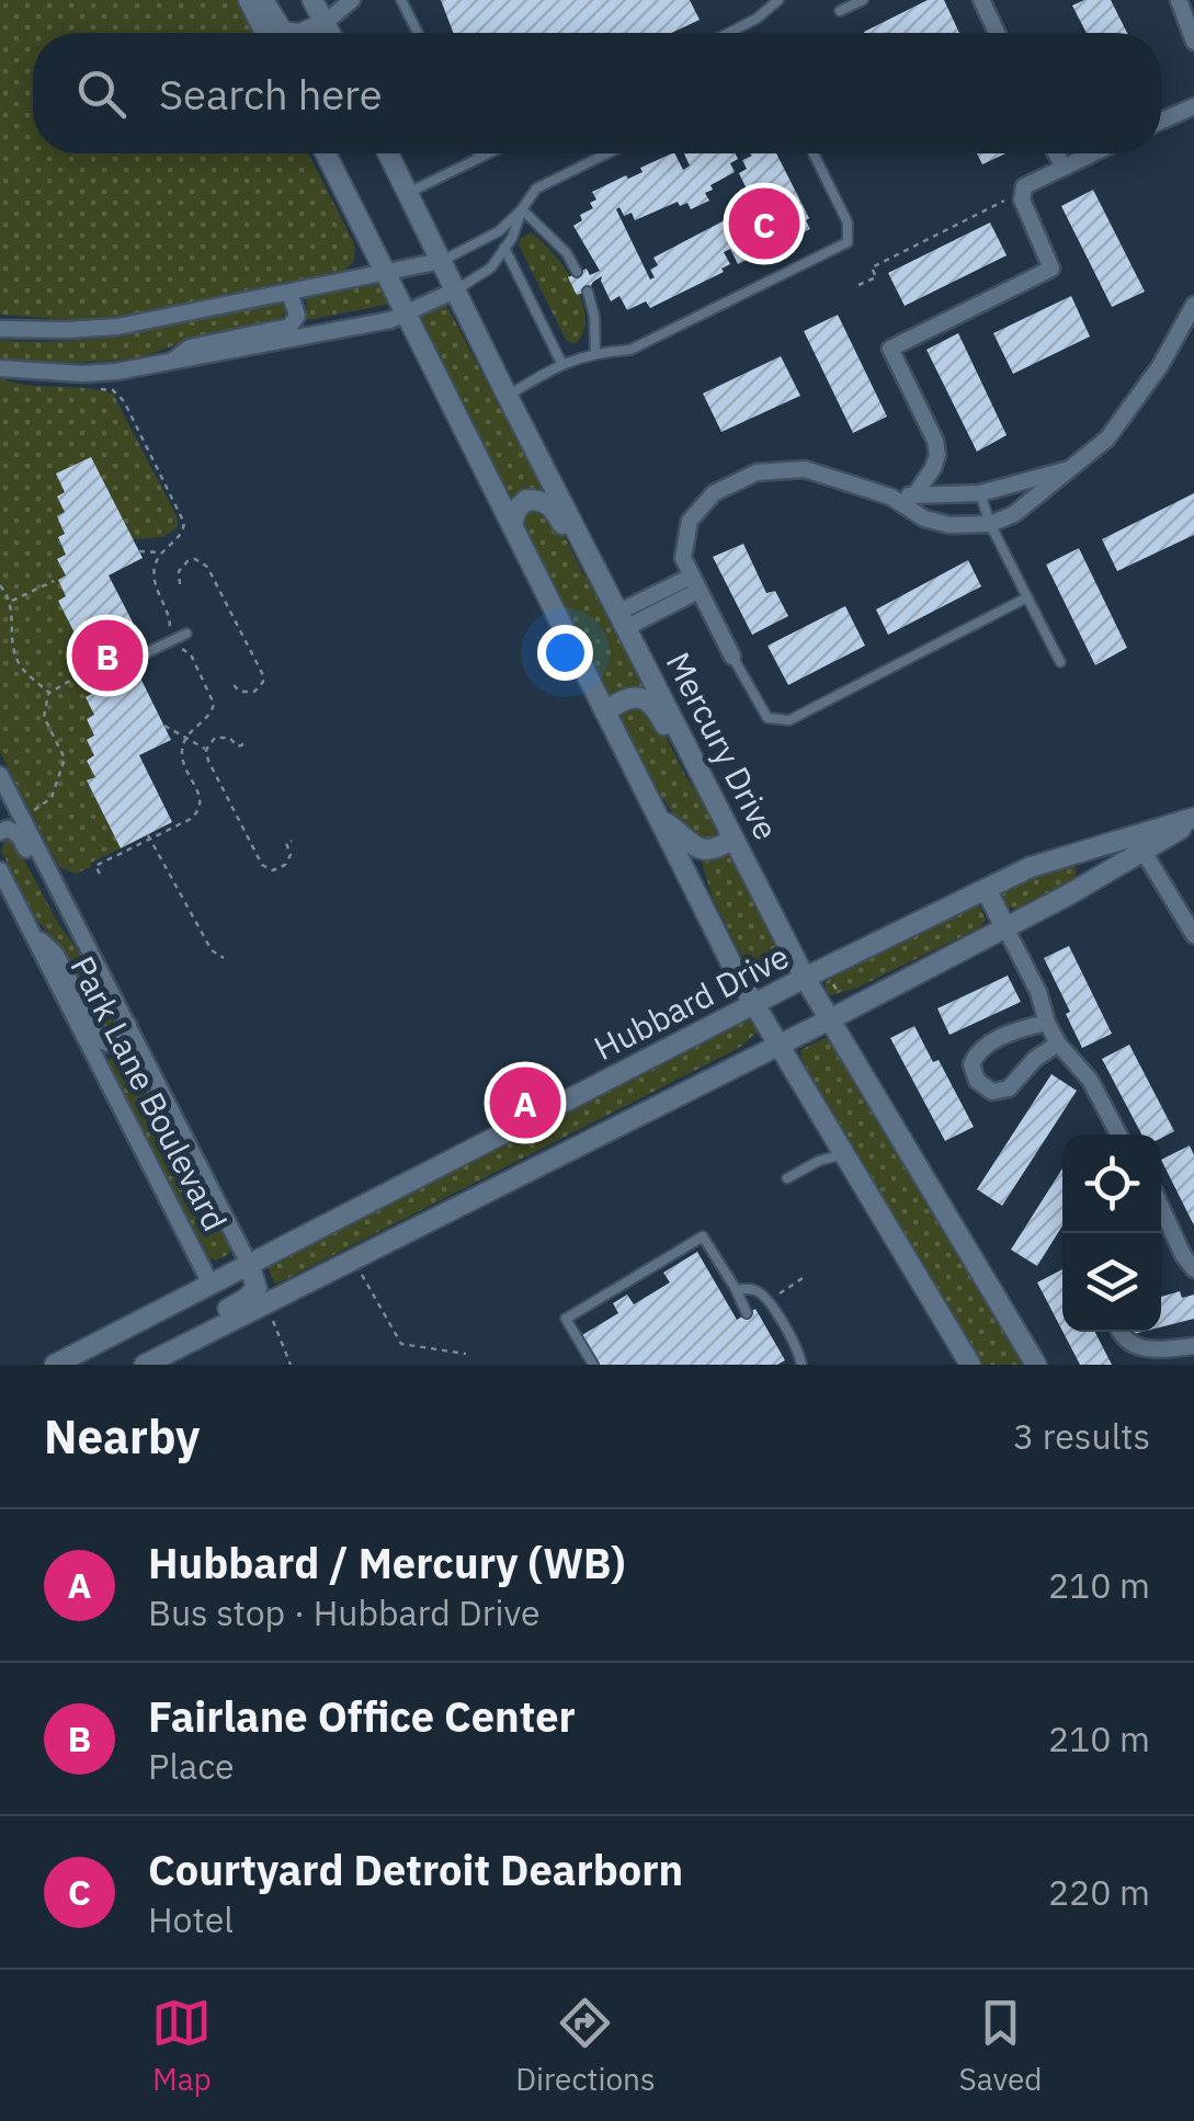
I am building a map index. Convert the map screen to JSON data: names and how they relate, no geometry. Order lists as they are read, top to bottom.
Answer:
{
  "streets": {
    "street": ["Mercury Drive", "Hubbard Drive", "Park Lane Boulevard"]
  },
  "crossings": [
    ["Mercury Drive", "Hubbard Drive"],
    ["Hubbard Drive", "Park Lane Boulevard"]
  ],
  "page": {
    "search": "Search here",
    "pins": ["C", "B", "A"],
    "heading": ["Nearby", "3 results"],
    "list": [
      {
        "mark": "A",
        "name": "Hubbard / Mercury (WB)",
        "note": "Bus stop · Hubbard Drive",
        "value": "210 m"
      },
      {
        "mark": "B",
        "name": "Fairlane Office Center",
        "note": "Place",
        "value": "210 m"
      },
      {
        "mark": "C",
        "name": "Courtyard Detroit Dearborn",
        "note": "Hotel",
        "value": "220 m"
      }
    ],
    "nav": ["Map", "Directions", "Saved"]
  }
}
